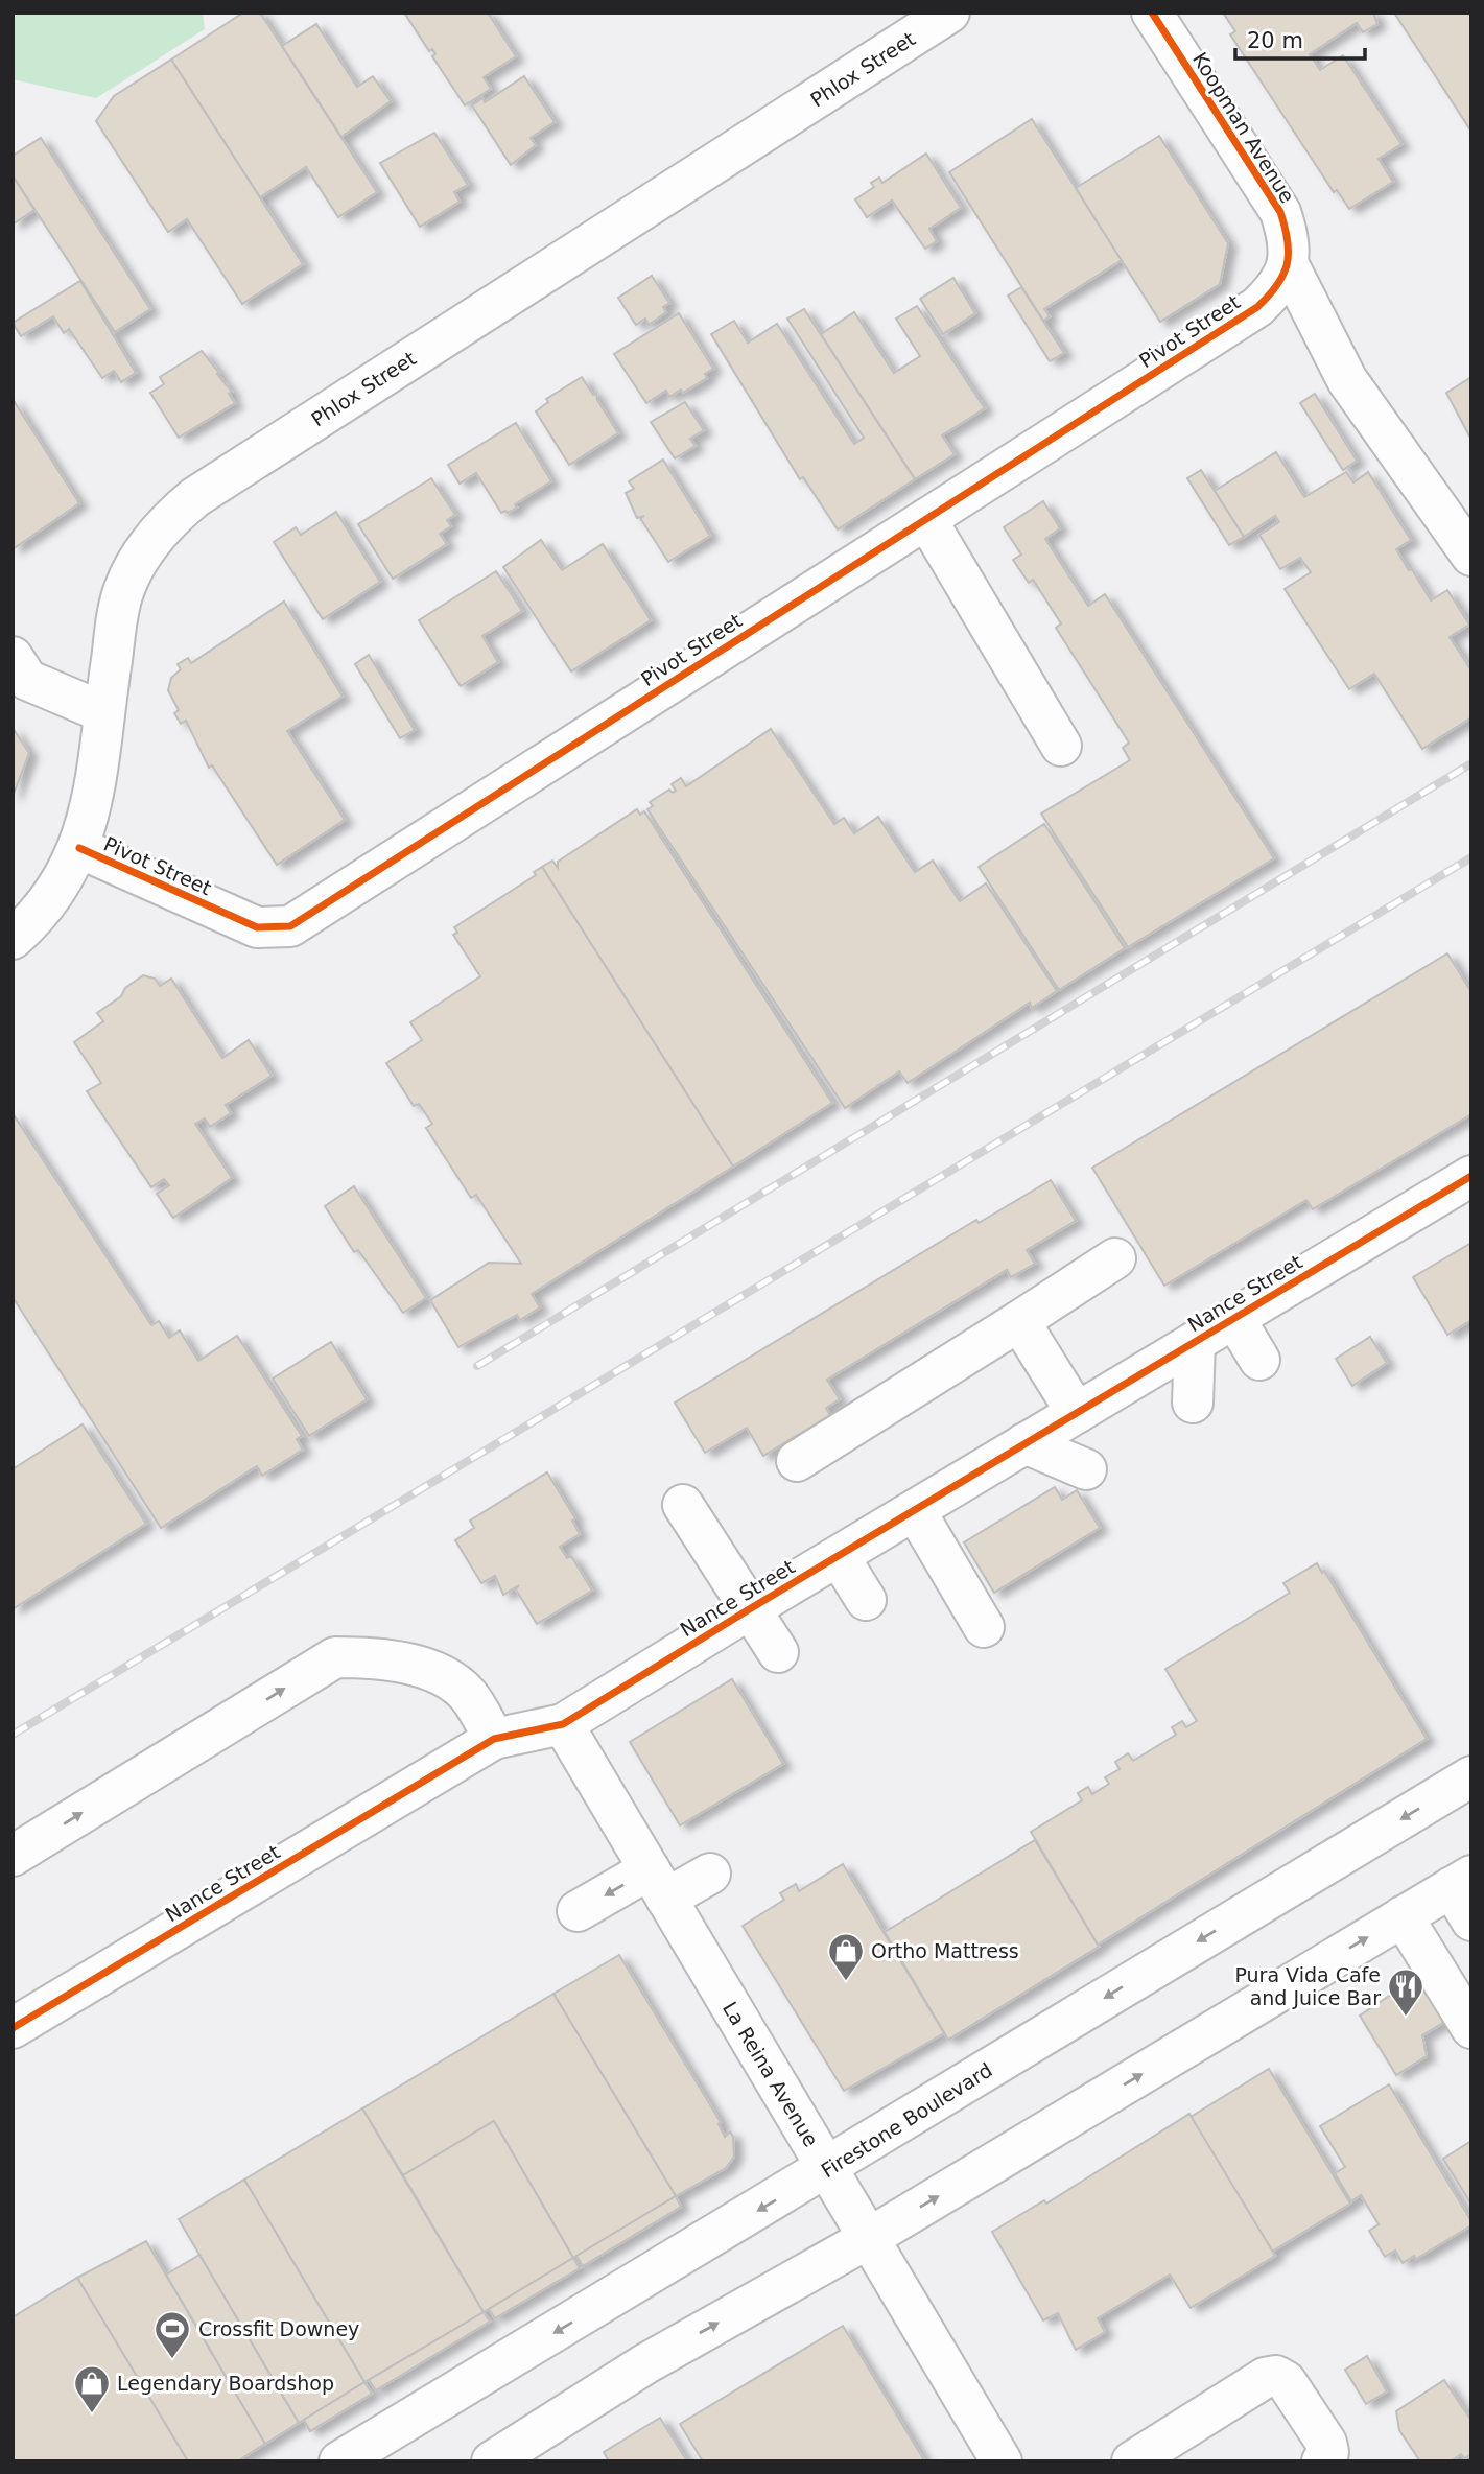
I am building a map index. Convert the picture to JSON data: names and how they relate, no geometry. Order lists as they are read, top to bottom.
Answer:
{
  "streets": {
    "street": [
      "Phlox Street",
      "Koopman Avenue",
      "Pivot Street",
      "Nance Street",
      "La Reina Avenue",
      "Firestone Boulevard"
    ]
  },
  "crossings": [
    ["Phlox Street", "Pivot Street"],
    ["Koopman Avenue", "Pivot Street"],
    ["Nance Street", "La Reina Avenue"],
    ["La Reina Avenue", "Firestone Boulevard"]
  ],
  "places": {
    "shop": ["Ortho Mattress", "Legendary Boardshop"],
    "restaurant": ["Pura Vida Cafe and Juice Bar"],
    "sports": ["Crossfit Downey"]
  },
  "scale_bar": "20 m"
}
